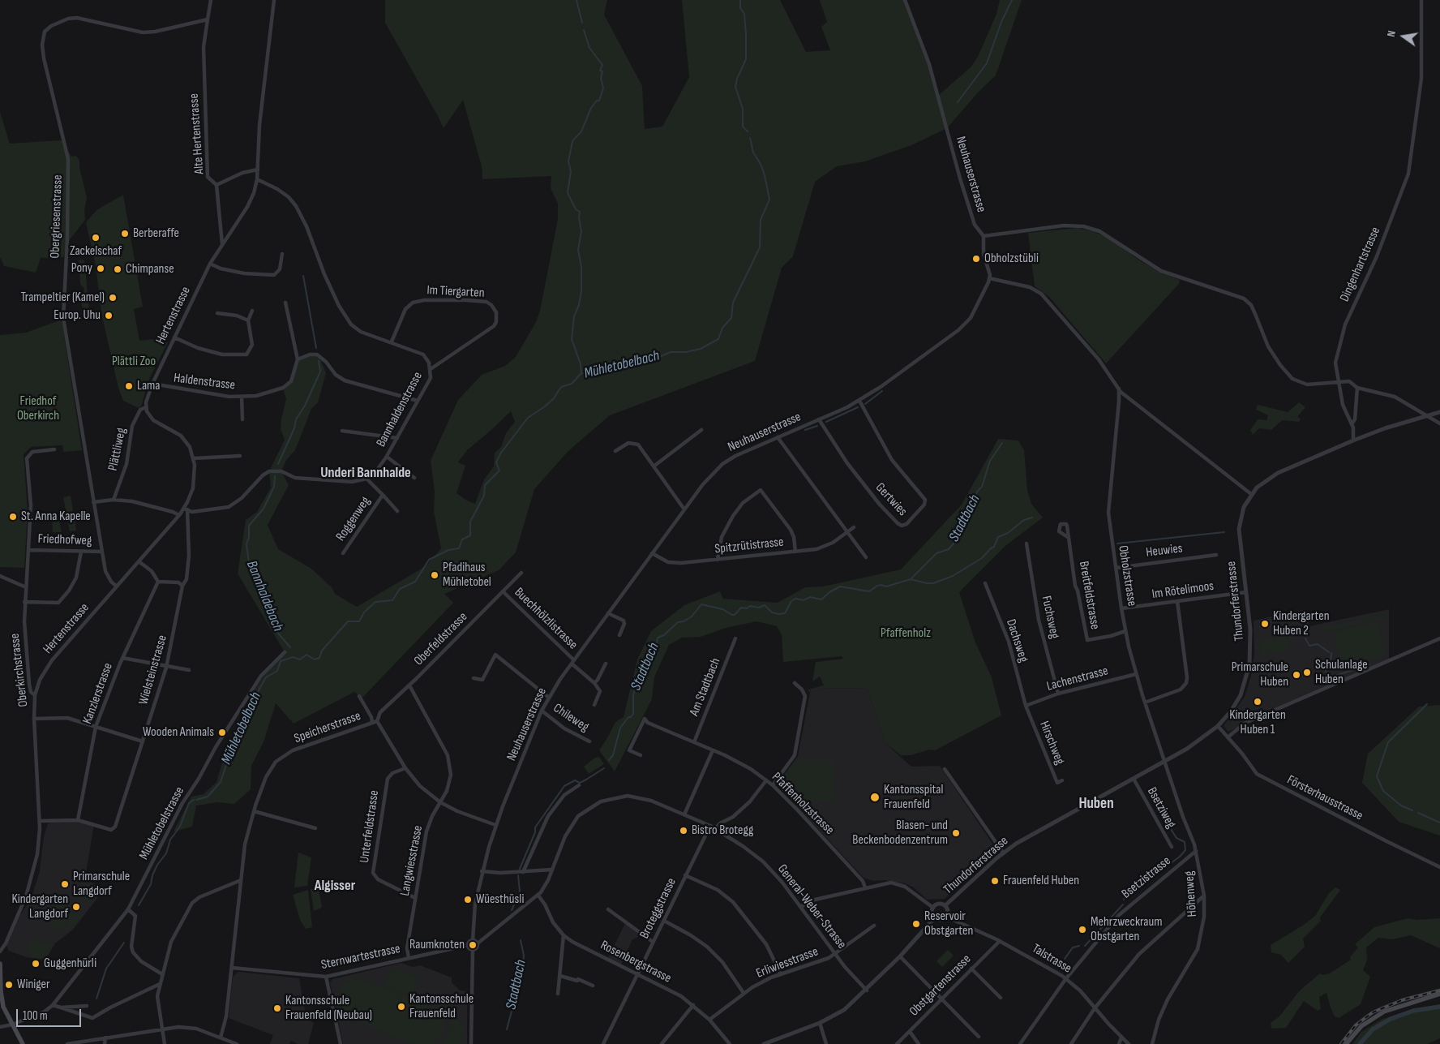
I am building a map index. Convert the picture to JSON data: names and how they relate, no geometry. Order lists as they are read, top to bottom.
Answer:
{
  "streets": {
    "street": [
      "Alte Hertenstrasse",
      "Neuhauserstrasse",
      "Obergriesenstrasse",
      "Dingenhartstrasse",
      "Im Tiergarten",
      "Hertenstrasse",
      "Haldenstrasse",
      "Bannhaldenstrasse",
      "Plättliweg",
      "Gertwies",
      "Roggenweg",
      "Friedhofweg",
      "Spitzrütistrasse",
      "Heuwies",
      "Obholzstrasse",
      "Im Rötelimoos",
      "Breitfeldstrasse",
      "Thundorferstrasse",
      "Fuchsweg",
      "Buechhölzlistrasse",
      "Oberfeldstrasse",
      "Dachsweg",
      "Oberkirchstrasse",
      "Wielsteinstrasse",
      "Lachenstrasse",
      "Am Stadtbach",
      "Kanzlerstrasse",
      "Chileweg",
      "Speicherstrasse",
      "Hirschweg",
      "Försterhausstrasse",
      "Pfaffenholzstrasse",
      "Bsetziweg",
      "Mühletobelstrasse",
      "Unterfeldstrasse",
      "Langwiesstrasse",
      "Bsetzistrasse",
      "Höhenweg",
      "General-Weber-Strasse",
      "Broteggstrasse",
      "Sternwartestrasse",
      "Talstrasse",
      "Rosenbergstrasse",
      "Erliwiesstrasse",
      "Obstgartenstrasse"
    ]
  },
  "crossings": [
    ["Alte Hertenstrasse", "Obergriesenstrasse"],
    ["Alte Hertenstrasse", "Hertenstrasse"],
    ["Neuhauserstrasse", "Gertwies"],
    ["Neuhauserstrasse", "Spitzrütistrasse"],
    ["Neuhauserstrasse", "Buechhölzlistrasse"],
    ["Neuhauserstrasse", "Chileweg"],
    ["Neuhauserstrasse", "Speicherstrasse"],
    ["Obergriesenstrasse", "Hertenstrasse"],
    ["Obergriesenstrasse", "Friedhofweg"],
    ["Dingenhartstrasse", "Thundorferstrasse"],
    ["Im Tiergarten", "Bannhaldenstrasse"],
    ["Hertenstrasse", "Haldenstrasse"],
    ["Hertenstrasse", "Bannhaldenstrasse"],
    ["Hertenstrasse", "Plättliweg"],
    ["Hertenstrasse", "Oberkirchstrasse"],
    ["Hertenstrasse", "Wielsteinstrasse"],
    ["Bannhaldenstrasse", "Roggenweg"],
    ["Friedhofweg", "Oberkirchstrasse"],
    ["Heuwies", "Obholzstrasse"],
    ["Obholzstrasse", "Im Rötelimoos"],
    ["Obholzstrasse", "Breitfeldstrasse"],
    ["Obholzstrasse", "Thundorferstrasse"],
    ["Obholzstrasse", "Lachenstrasse"],
    ["Obholzstrasse", "Höhenweg"],
    ["Im Rötelimoos", "Thundorferstrasse"],
    ["Thundorferstrasse", "Försterhausstrasse"],
    ["Thundorferstrasse", "Bsetziweg"],
    ["Thundorferstrasse", "Höhenweg"],
    ["Thundorferstrasse", "Talstrasse"],
    ["Fuchsweg", "Lachenstrasse"],
    ["Buechhölzlistrasse", "Oberfeldstrasse"],
    ["Oberfeldstrasse", "Speicherstrasse"],
    ["Oberfeldstrasse", "Langwiesstrasse"],
    ["Dachsweg", "Lachenstrasse"],
    ["Dachsweg", "Hirschweg"],
    ["Wielsteinstrasse", "Kanzlerstrasse"],
    ["Lachenstrasse", "Hirschweg"],
    ["Am Stadtbach", "Pfaffenholzstrasse"],
    ["Speicherstrasse", "Unterfeldstrasse"],
    ["Speicherstrasse", "Langwiesstrasse"],
    ["Speicherstrasse", "Sternwartestrasse"],
    ["Unterfeldstrasse", "Langwiesstrasse"],
    ["Langwiesstrasse", "Sternwartestrasse"],
    ["Bsetzistrasse", "Höhenweg"],
    ["Bsetzistrasse", "Talstrasse"],
    ["General-Weber-Strasse", "Broteggstrasse"],
    ["General-Weber-Strasse", "Rosenbergstrasse"],
    ["General-Weber-Strasse", "Erliwiesstrasse"],
    ["Broteggstrasse", "Rosenbergstrasse"],
    ["Talstrasse", "Obstgartenstrasse"],
    ["Rosenbergstrasse", "Erliwiesstrasse"]
  ],
  "districts": ["Underi Bannhalde", "Huben", "Algisser"],
  "water": ["Mühletobelbach", "Stadtbach", "Bannhaldebach"],
  "parks": ["Plättli Zoo", "Friedhof Oberkirch", "Pfaffenholz"],
  "places": [
    "Berberaffe",
    "Zackelschaf",
    "Obholzstübli",
    "Pony",
    "Chimpanse",
    "Trampeltier (Kamel)",
    "Europ. Uhu",
    "Lama",
    "St. Anna Kapelle",
    "Pfadihaus Mühletobel",
    "Kindergarten Huben 2",
    "Schulanlage Huben",
    "Primarschule Huben",
    "Kindergarten Huben 1",
    "Wooden Animals",
    "Kantonsspital Frauenfeld",
    "Bistro Brotegg",
    "Blasen- und Beckenbodenzentrum",
    "Frauenfeld Huben",
    "Primarschule Langdorf",
    "Wüesthüsli",
    "Kindergarten Langdorf",
    "Reservoir Obstgarten",
    "Mehrzweckraum Obstgarten",
    "Raumknoten",
    "Guggenhürli",
    "Winiger",
    "Kantonsschule Frauenfeld",
    "Kantonsschule Frauenfeld (Neubau)"
  ],
  "scale_bar": "100 m",
  "north": "left"
}
